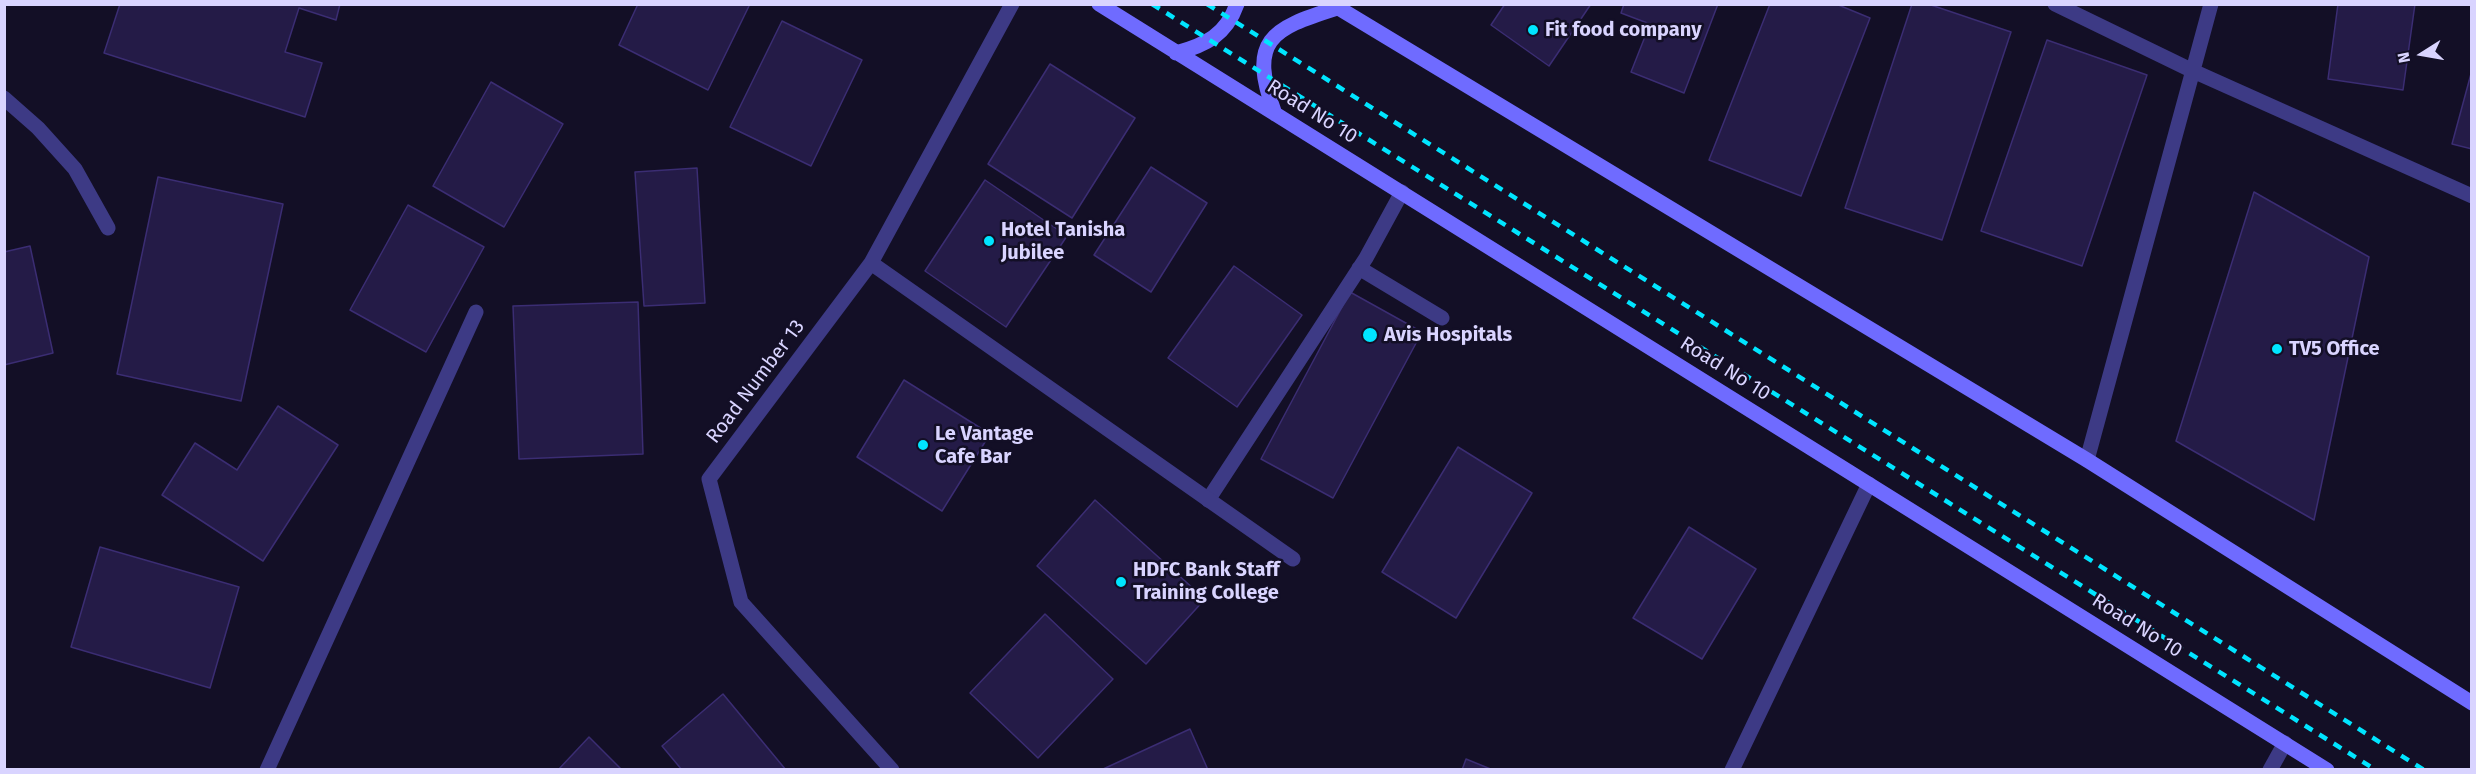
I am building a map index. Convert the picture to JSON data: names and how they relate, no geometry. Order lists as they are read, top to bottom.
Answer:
{
  "streets": {
    "main road": ["Road No 10"],
    "street": ["Road Number 13"]
  },
  "places": [
    "Fit food company",
    "Hotel Tanisha Jubilee",
    "Avis Hospitals",
    "TV5 Office",
    "Le Vantage Cafe Bar",
    "HDFC Bank Staff Training College"
  ],
  "north": "left"
}
